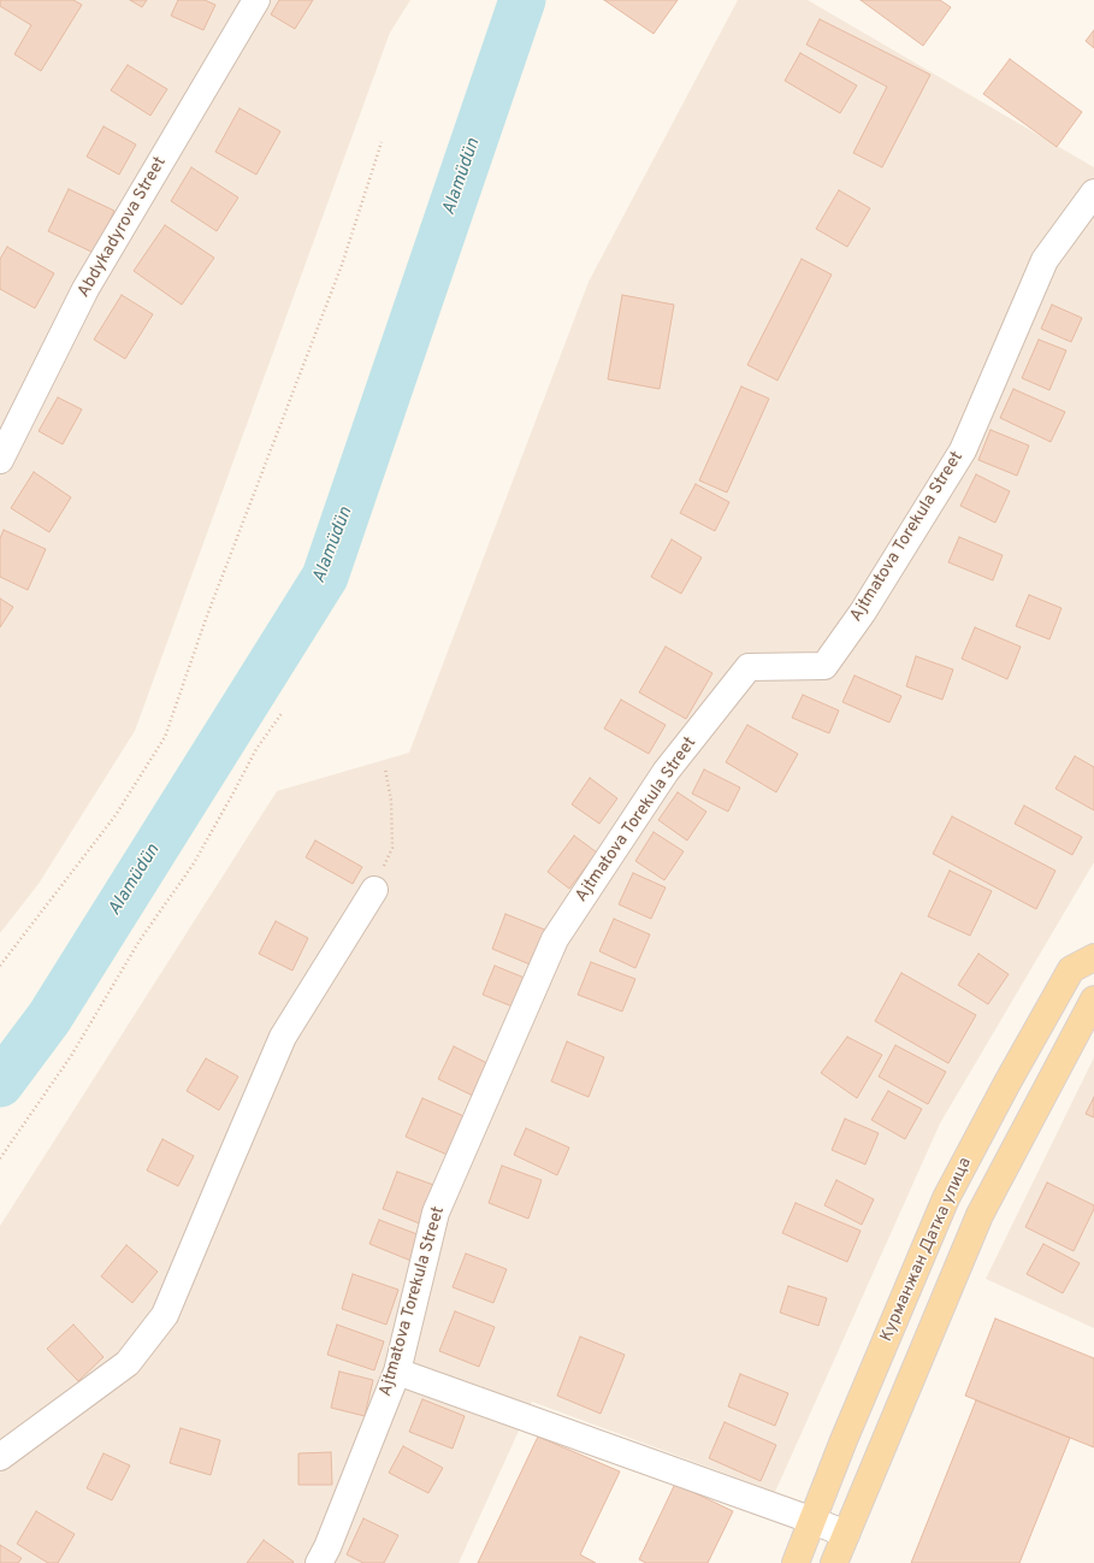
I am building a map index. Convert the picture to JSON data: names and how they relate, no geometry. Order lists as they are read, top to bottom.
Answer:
{
  "streets": {
    "main road": ["Курманжан Датка улица"],
    "street": ["Abdykadyrova Street", "Ajtmatova Torekula Street"]
  },
  "water": ["Alamüdün"]
}
